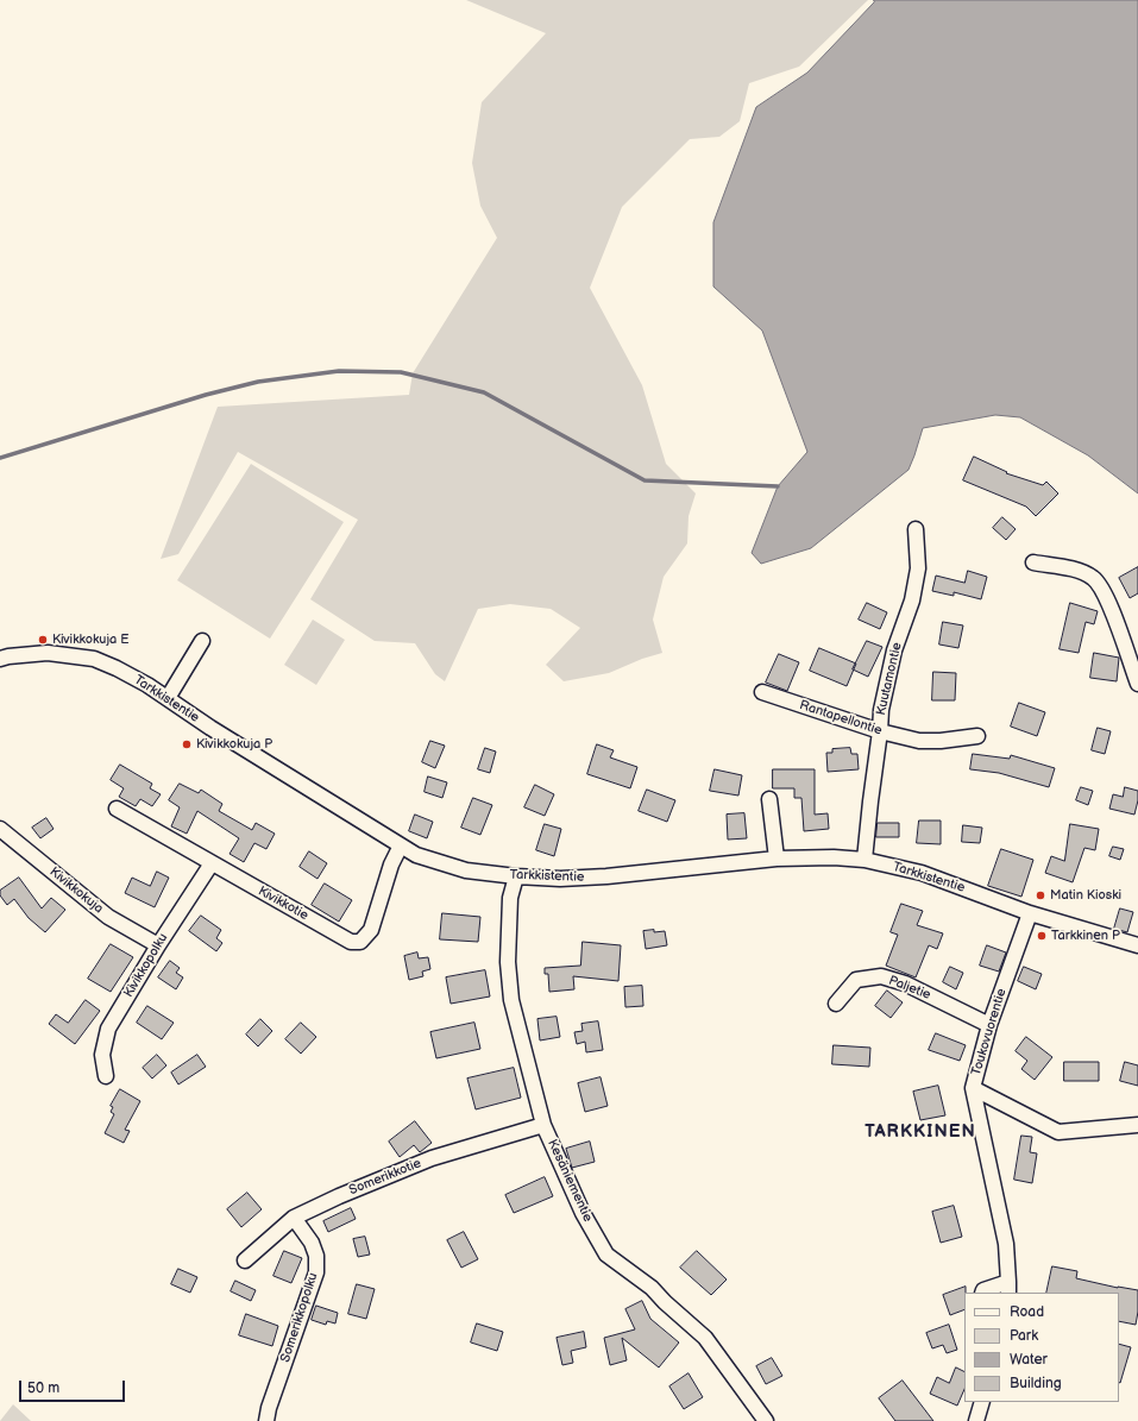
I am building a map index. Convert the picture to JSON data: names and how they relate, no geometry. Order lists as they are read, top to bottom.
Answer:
{
  "streets": {
    "street": [
      "Kuutamontie",
      "Tarkkistentie",
      "Rantapellontie",
      "Kivikkokuja",
      "Kivikkotie",
      "Kivikkopolku",
      "Paljetie",
      "Toukovuorentie",
      "Somerikkotie",
      "Kesäniementie",
      "Somerikkopolku"
    ]
  },
  "crossings": [
    ["Kuutamontie", "Tarkkistentie"],
    ["Kuutamontie", "Rantapellontie"],
    ["Tarkkistentie", "Kivikkotie"],
    ["Tarkkistentie", "Toukovuorentie"],
    ["Tarkkistentie", "Kesäniementie"],
    ["Kivikkokuja", "Kivikkopolku"],
    ["Kivikkotie", "Kivikkopolku"],
    ["Paljetie", "Toukovuorentie"],
    ["Somerikkotie", "Kesäniementie"],
    ["Somerikkotie", "Somerikkopolku"]
  ],
  "districts": ["TARKKINEN"],
  "places": [
    "Kivikkokuja E",
    "Kivikkokuja P",
    "Matin Kioski",
    "Tarkkinen P"
  ],
  "legend": [
    "Road",
    "Park",
    "Water",
    "Building"
  ],
  "scale_bar": "50 m"
}
